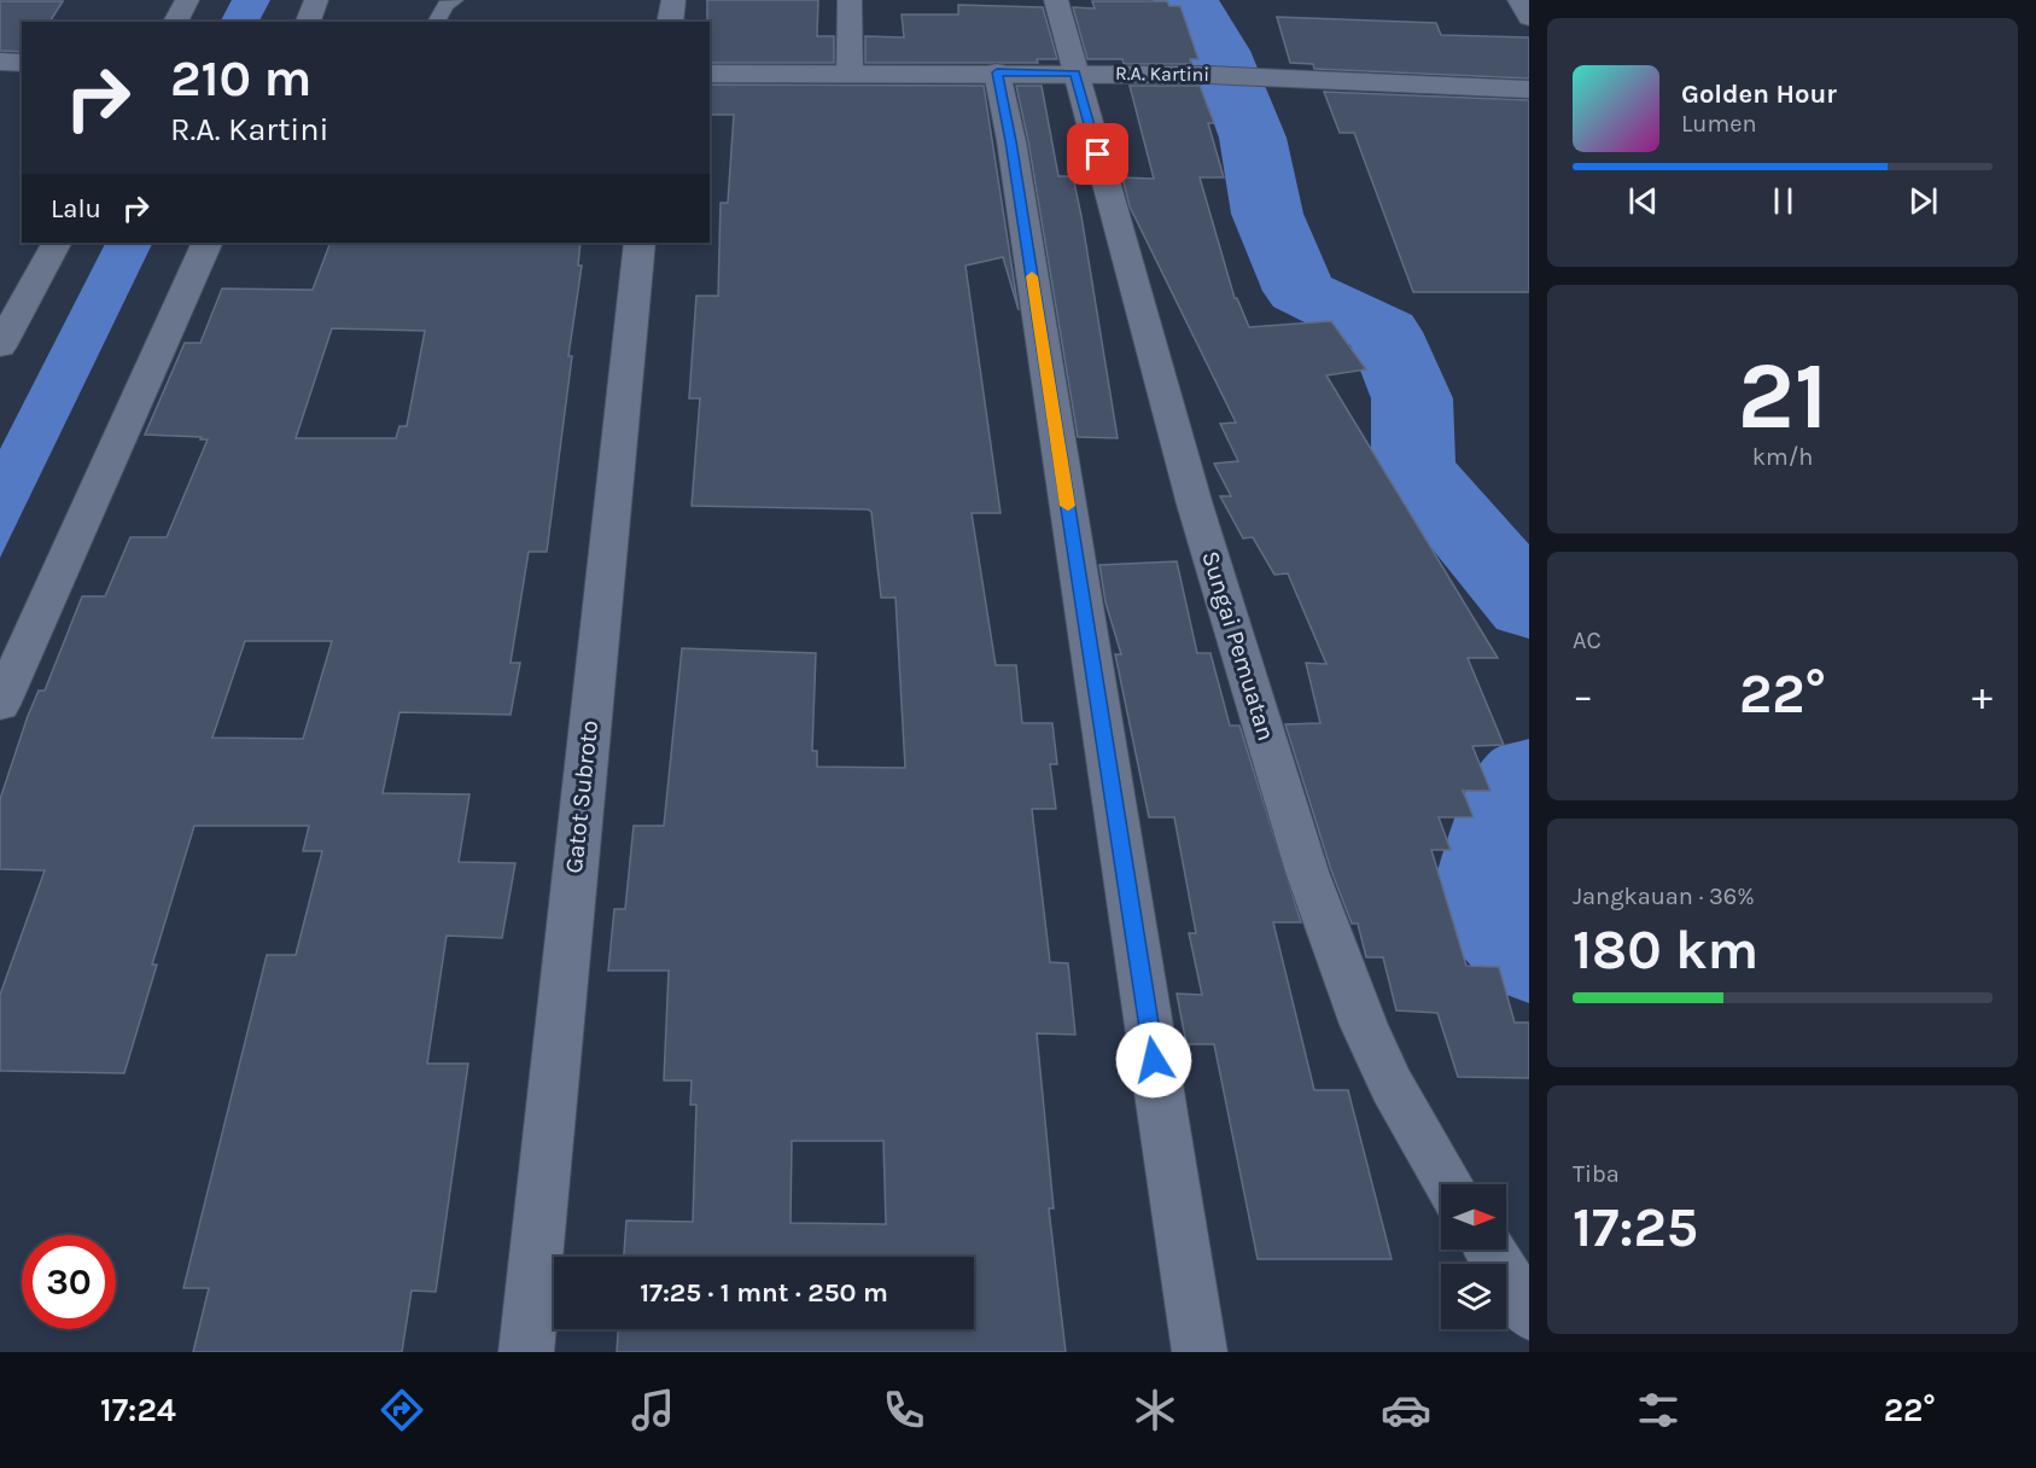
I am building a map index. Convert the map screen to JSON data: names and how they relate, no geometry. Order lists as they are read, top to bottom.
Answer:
{
  "streets": {
    "street": ["R.A. Kartini", "Sungai Pemuatan", "Gatot Subroto"]
  },
  "crossings": [
    ["R.A. Kartini", "Sungai Pemuatan"]
  ],
  "north": "right",
  "page": {
    "turn": ["210 m", "R.A. Kartini"],
    "song": ["Golden Hour", "Lumen"],
    "then": "Lalu",
    "tile": [
      ["21", "km/h"],
      "AC",
      ["Jangkauan · 36%", "180 km"],
      ["Tiba", "17:25"]
    ],
    "heat": ["−", "22°", "+"],
    "limit": "30",
    "trip": "17:25 · 1 mnt · 250 m",
    "tabs": ["17:24", "22°"]
  }
}
